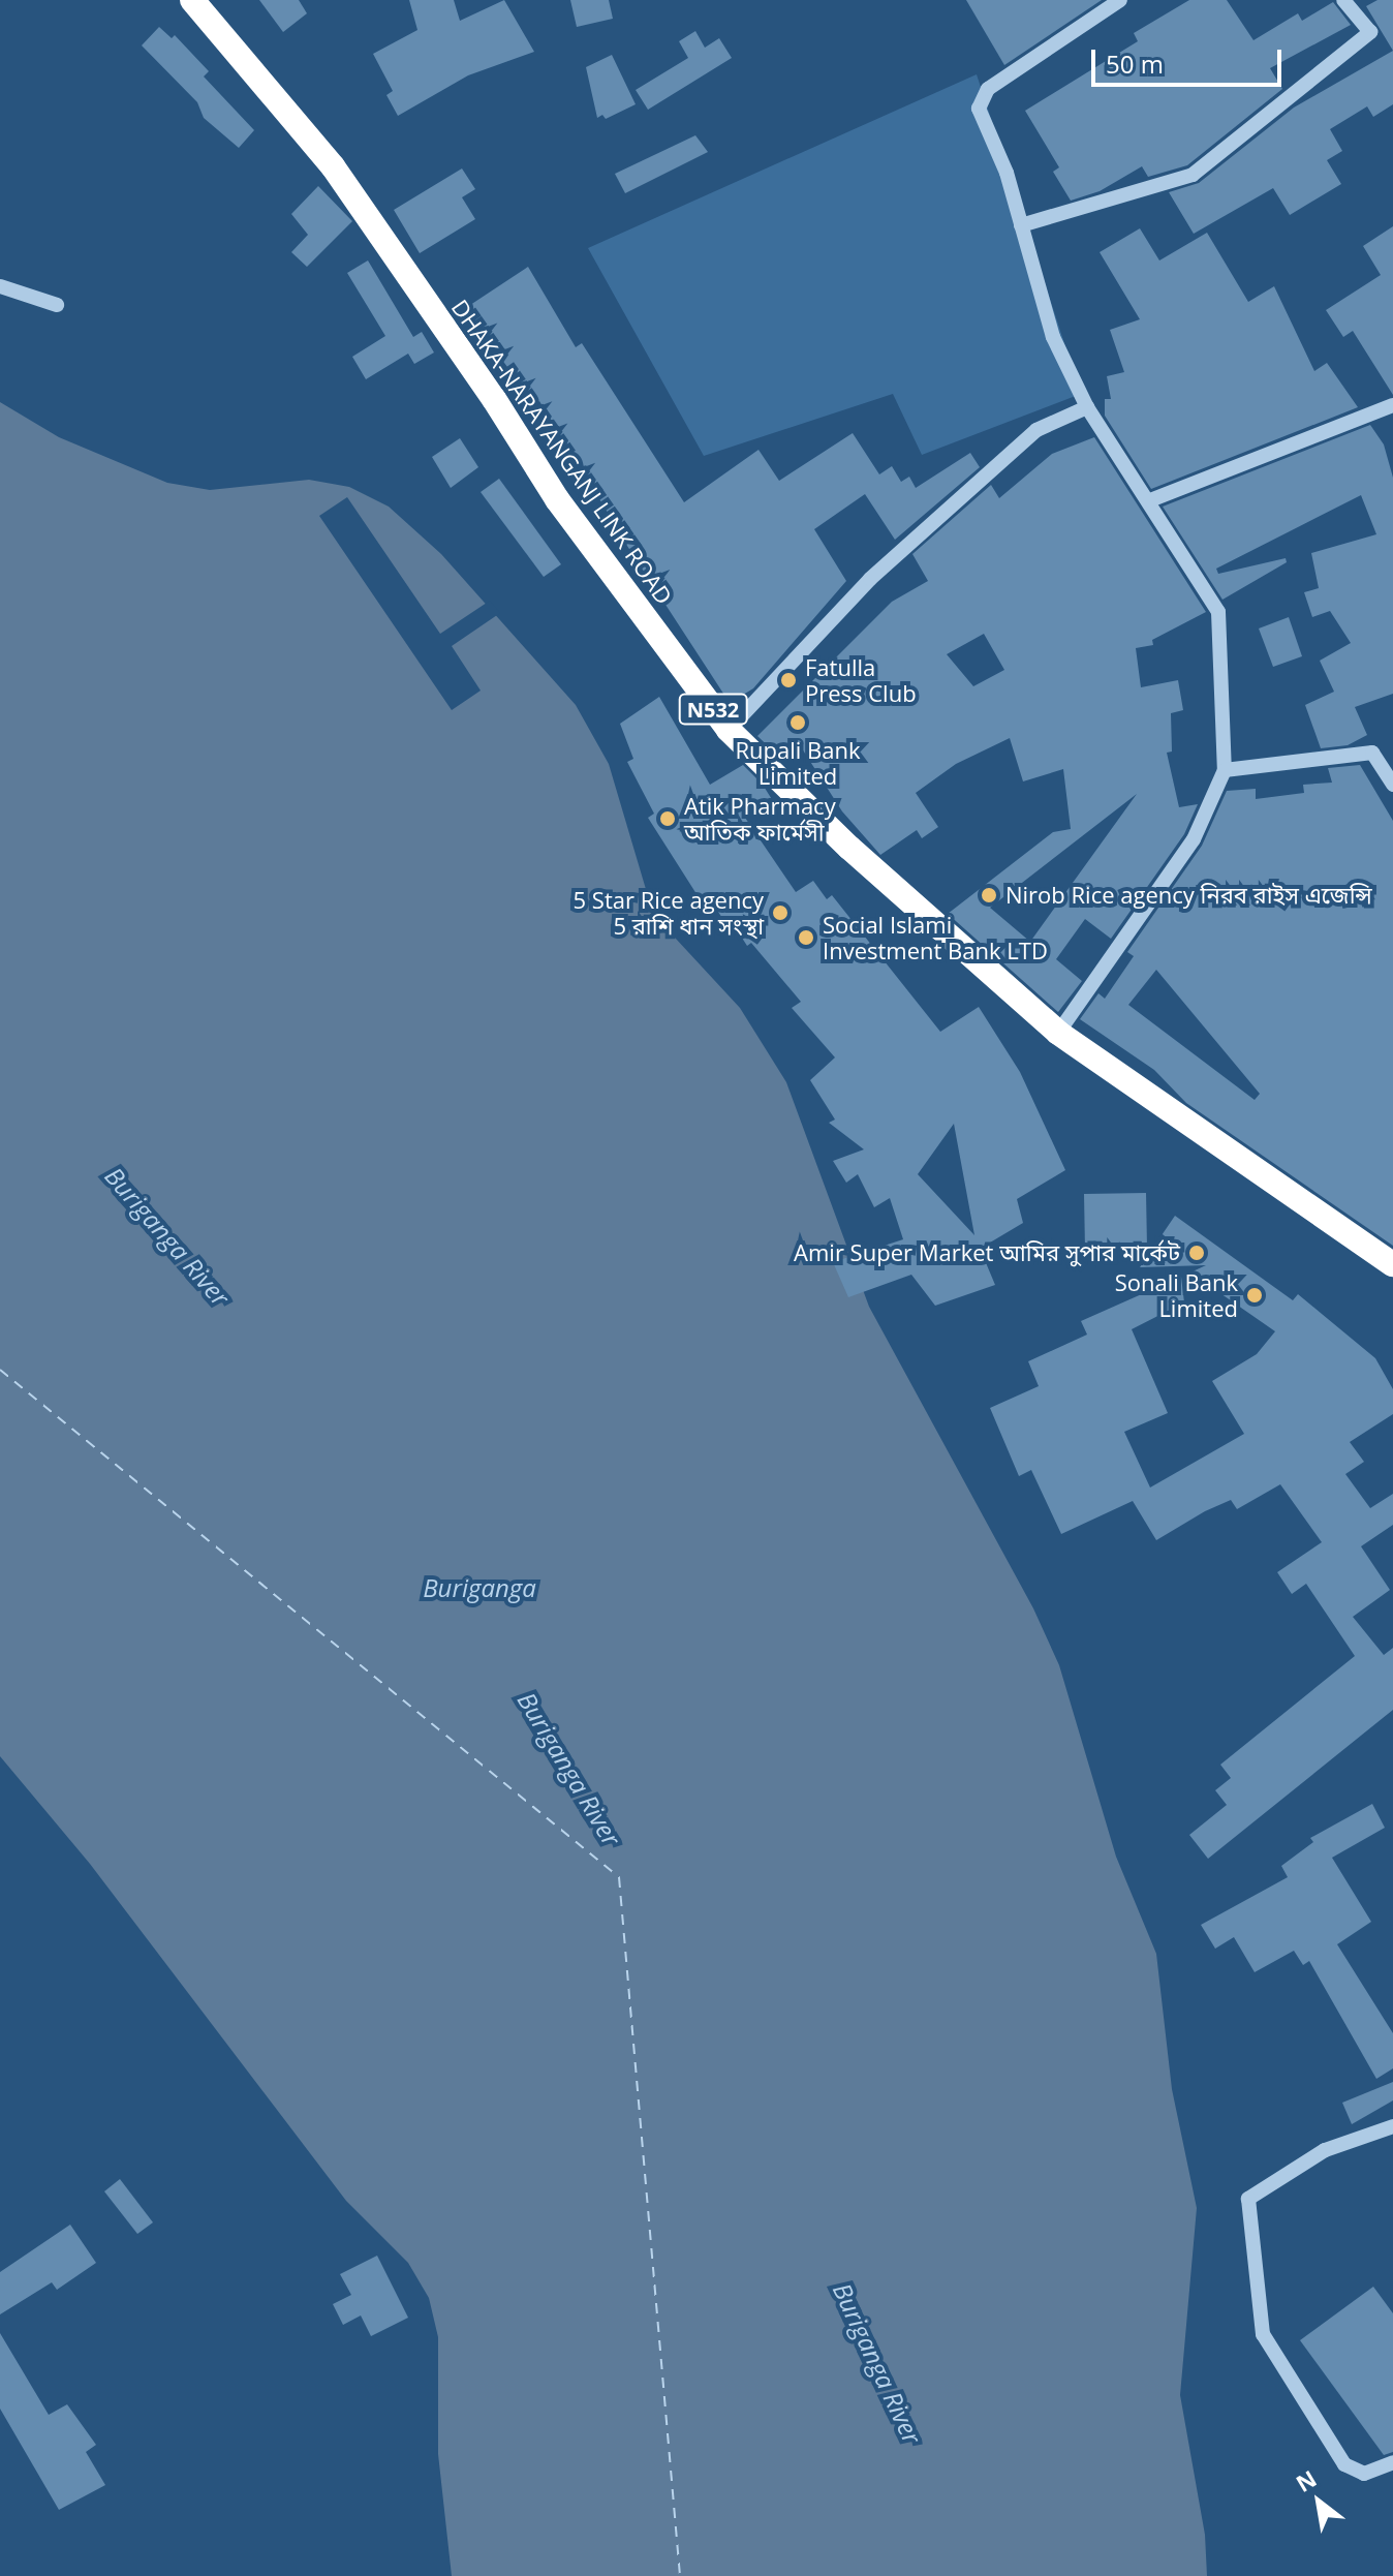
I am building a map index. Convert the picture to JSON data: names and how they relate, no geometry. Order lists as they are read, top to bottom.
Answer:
{
  "streets": {
    "highway": ["DHAKA-NARAYANGANJ LINK ROAD", "N532"]
  },
  "water": ["Buriganga River", "Buriganga"],
  "places": [
    "Fatulla Press Club",
    "Rupali Bank Limited",
    "Atik Pharmacy আতিক ফার্মেসী",
    "Nirob Rice agency নিরব রাইস এজেন্সি",
    "5 Star Rice agency 5 রাশি ধান সংস্থা",
    "Social Islami Investment Bank LTD",
    "Amir Super Market আমির সুপার মার্কেট",
    "Sonali Bank Limited"
  ],
  "scale_bar": "50 m",
  "north": "top left"
}
